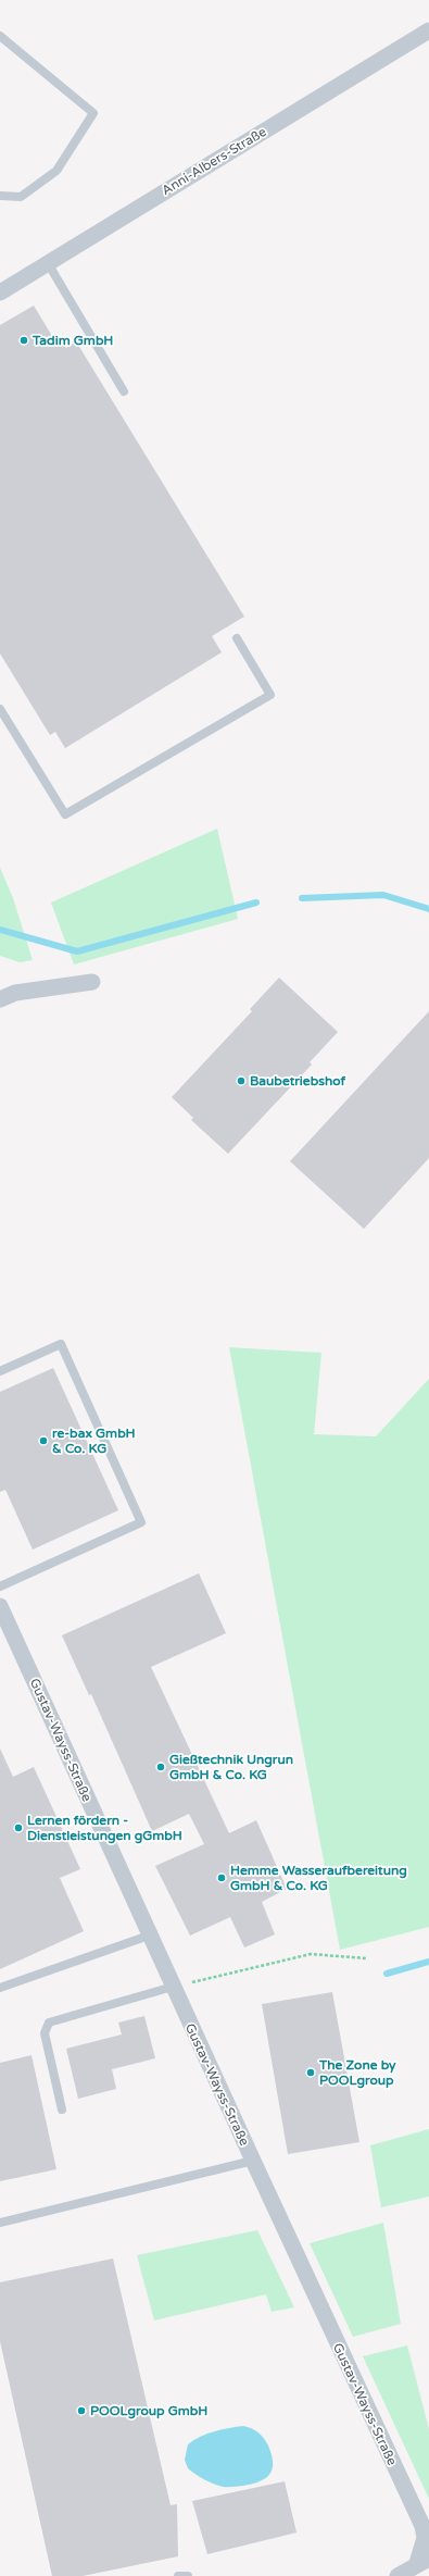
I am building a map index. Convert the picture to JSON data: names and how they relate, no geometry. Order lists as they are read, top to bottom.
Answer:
{
  "streets": {
    "street": ["Anni-Albers-Straße", "Gustav-Wayss-Straße"]
  },
  "places": [
    "Tadim GmbH",
    "Baubetriebshof",
    "re-bax GmbH & Co. KG",
    "Gießtechnik Ungrun GmbH & Co. KG",
    "Lernen fördern - Dienstleistungen gGmbH",
    "Hemme Wasseraufbereitung GmbH & Co. KG",
    "The Zone by POOLgroup",
    "POOLgroup GmbH"
  ]
}
